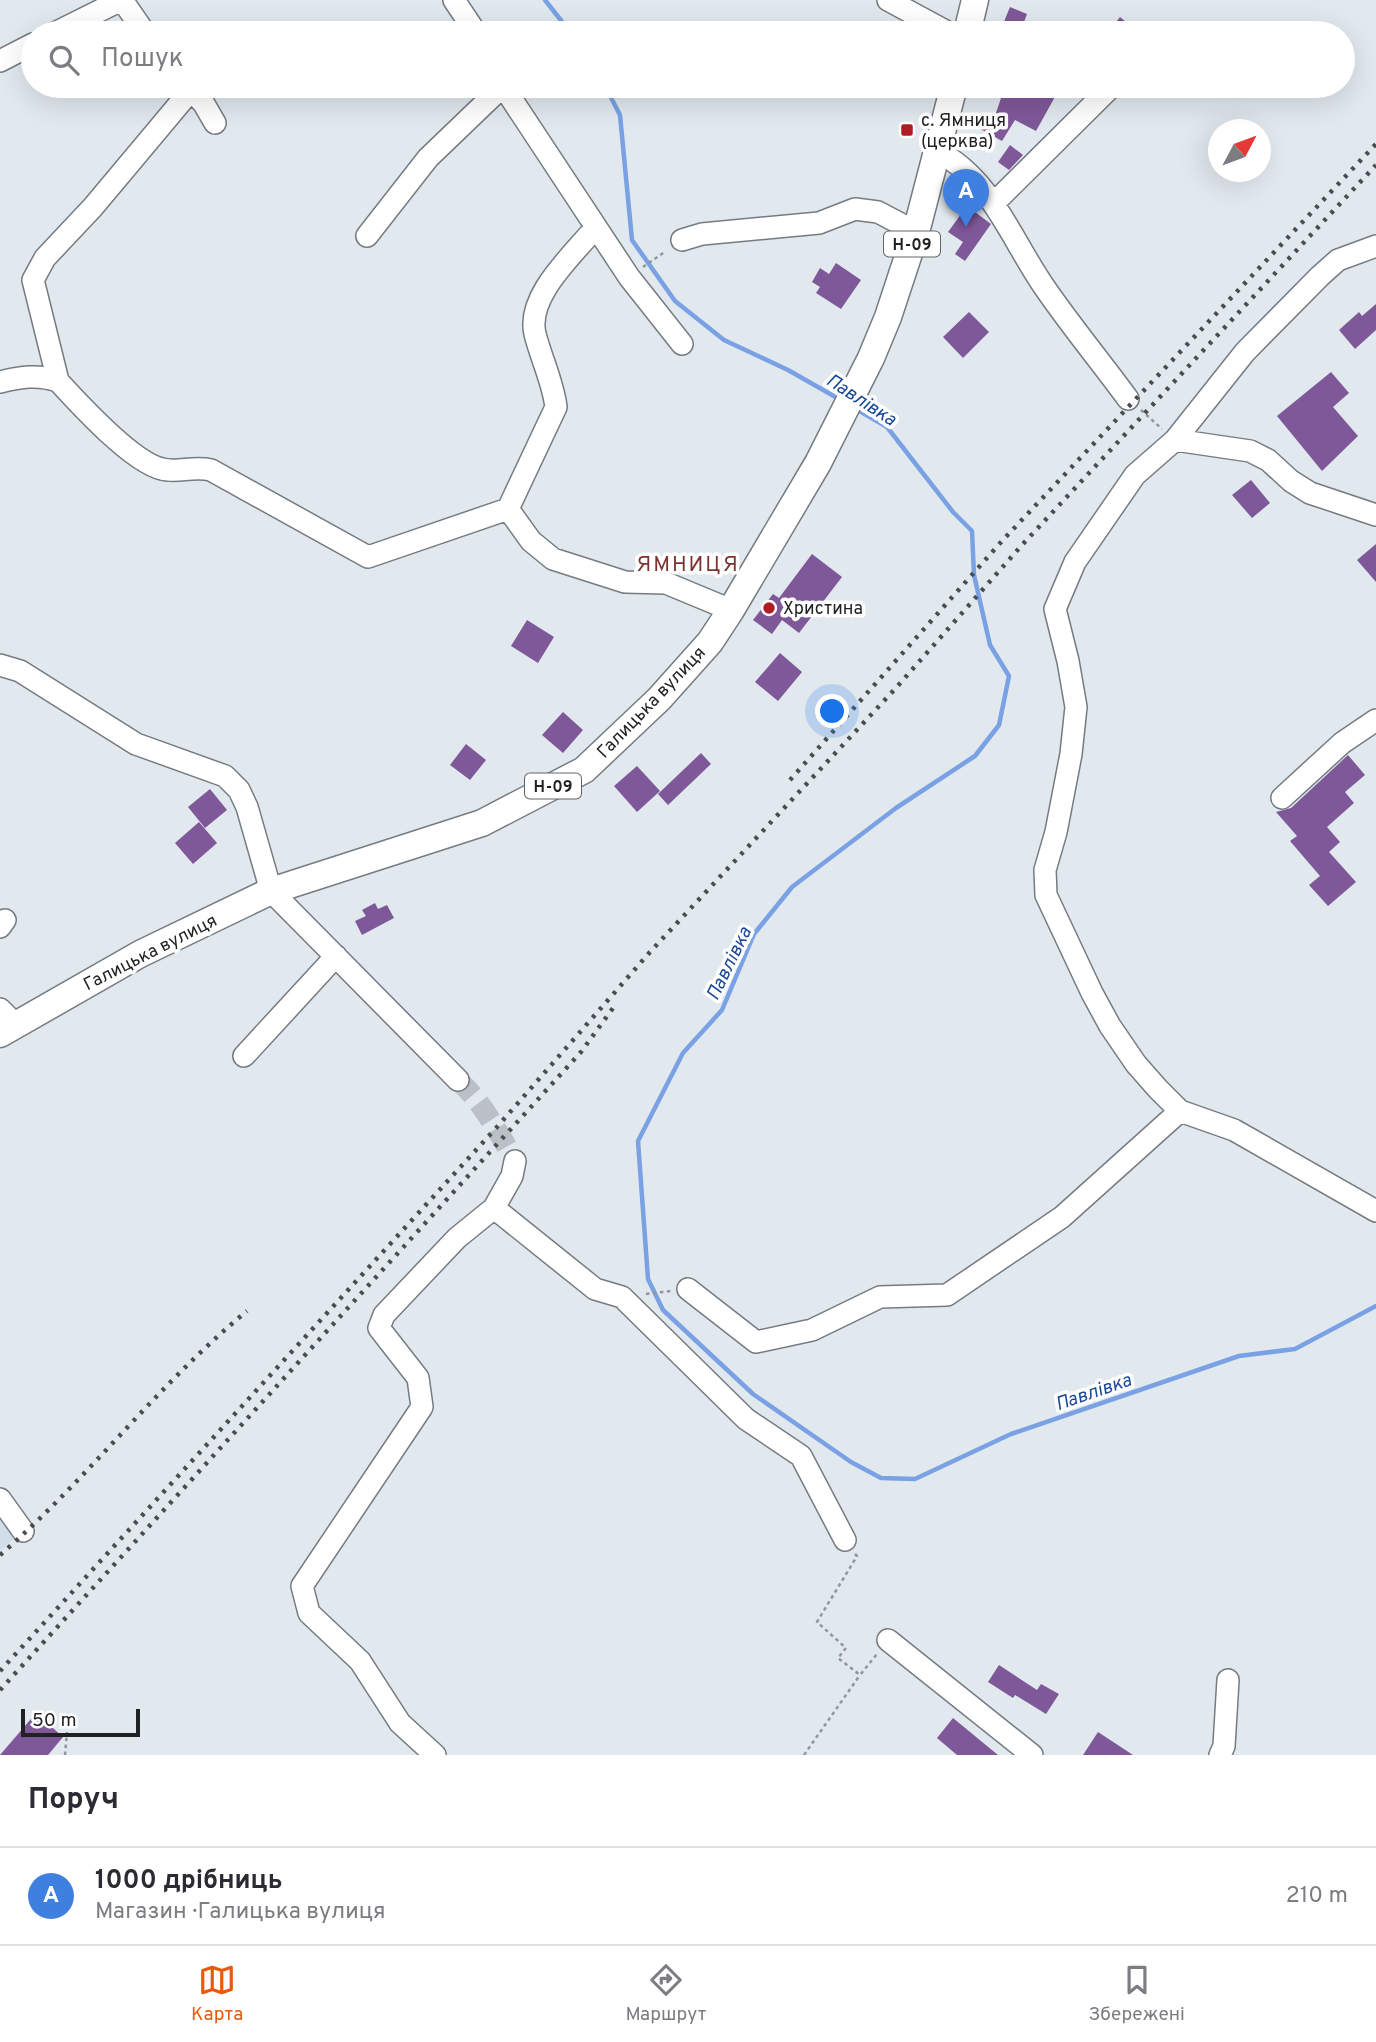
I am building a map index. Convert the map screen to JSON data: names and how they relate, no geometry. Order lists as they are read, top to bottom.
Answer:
{
  "streets": {
    "main road": ["Н-09", "Галицька вулиця"]
  },
  "districts": ["ЯМНИЦЯ"],
  "water": ["Павлівка"],
  "places": {
    "transit": ["с. Ямниця (церква)"],
    "other": ["Христина"]
  },
  "scale_bar": "50 m",
  "north": "top right",
  "page": {
    "search": "Пошук",
    "pins": "A",
    "scale": "50 m",
    "heading": "Поруч",
    "list": [
      {
        "mark": "A",
        "name": "1000 дрібниць",
        "note": "Магазин · Галицька вулиця",
        "value": "210 m"
      }
    ],
    "nav": ["Карта", "Маршрут", "Збережені"]
  }
}
